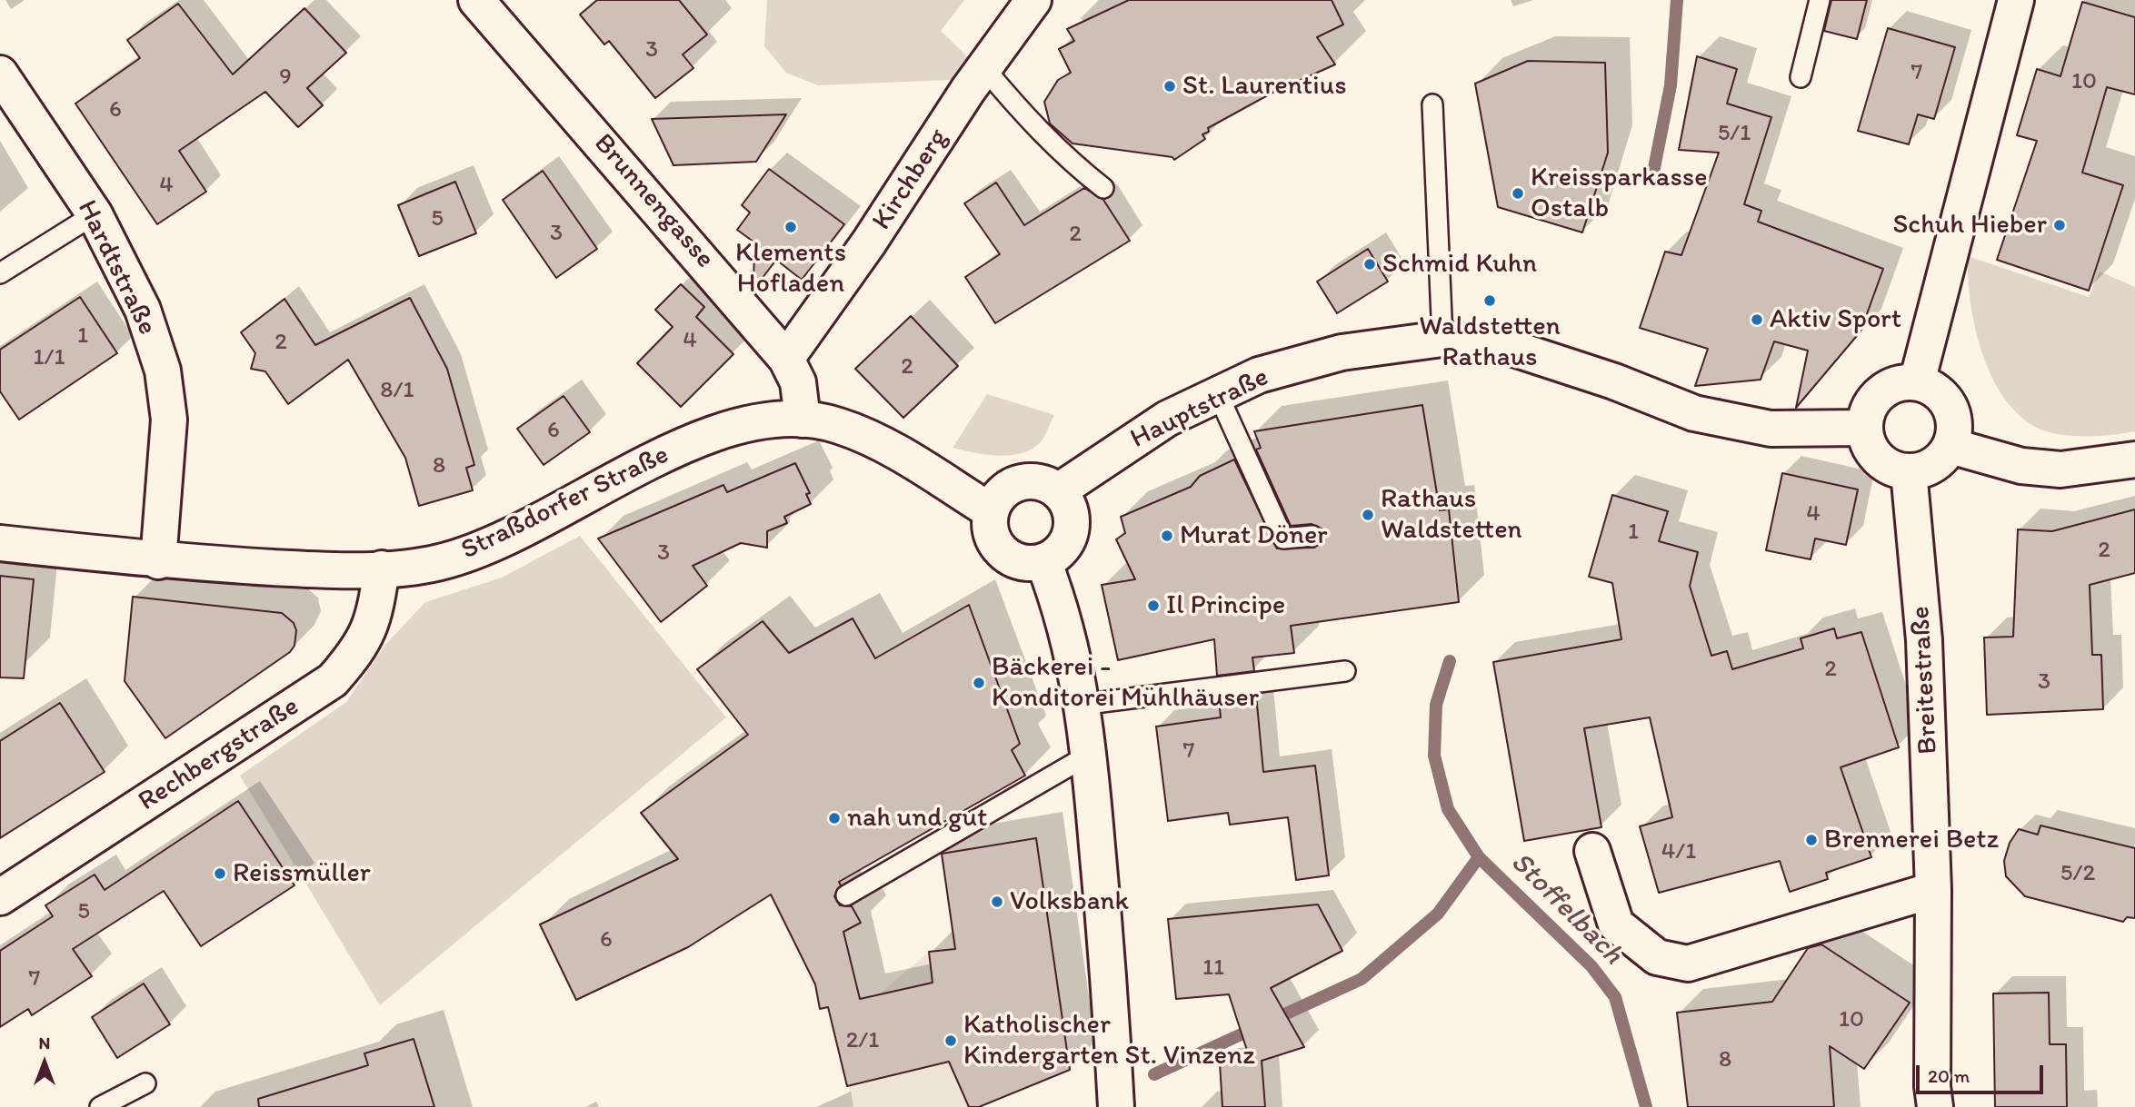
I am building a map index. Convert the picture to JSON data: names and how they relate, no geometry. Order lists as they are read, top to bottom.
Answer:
{
  "streets": {
    "street": [
      "Kirchberg",
      "Brunnengasse",
      "Hardtstraße",
      "Hauptstraße",
      "Straßdorfer Straße",
      "Breitestraße",
      "Rechbergstraße"
    ]
  },
  "crossings": [
    ["Kirchberg", "Brunnengasse"],
    ["Brunnengasse", "Straßdorfer Straße"],
    ["Hardtstraße", "Straßdorfer Straße"],
    ["Hauptstraße", "Straßdorfer Straße"],
    ["Hauptstraße", "Breitestraße"],
    ["Straßdorfer Straße", "Rechbergstraße"]
  ],
  "water": ["Stoffelbach"],
  "places": [
    "St. Laurentius",
    "Kreissparkasse Ostalb",
    "Schuh Hieber",
    "Klements Hofladen",
    "Schmid Kuhn",
    "Waldstetten Rathaus",
    "Aktiv Sport",
    "Rathaus Waldstetten",
    "Murat Döner",
    "Il Principe",
    "Bäckerei - Konditorei Mühlhäuser",
    "nah und gut",
    "Brennerei Betz",
    "Reissmüller",
    "Volksbank",
    "Katholischer Kindergarten St. Vinzenz"
  ],
  "house_numbers": [
    "3",
    "7",
    "9",
    "10",
    "6",
    "5/1",
    "4",
    "5",
    "3",
    "2",
    "1",
    "4",
    "2",
    "1/1",
    "2",
    "8/1",
    "6",
    "8",
    "4",
    "1",
    "2",
    "3",
    "2",
    "3",
    "7",
    "4/1",
    "5/2",
    "5",
    "6",
    "11",
    "7",
    "10",
    "2/1",
    "8"
  ],
  "scale_bar": "20 m",
  "north": "top"
}
